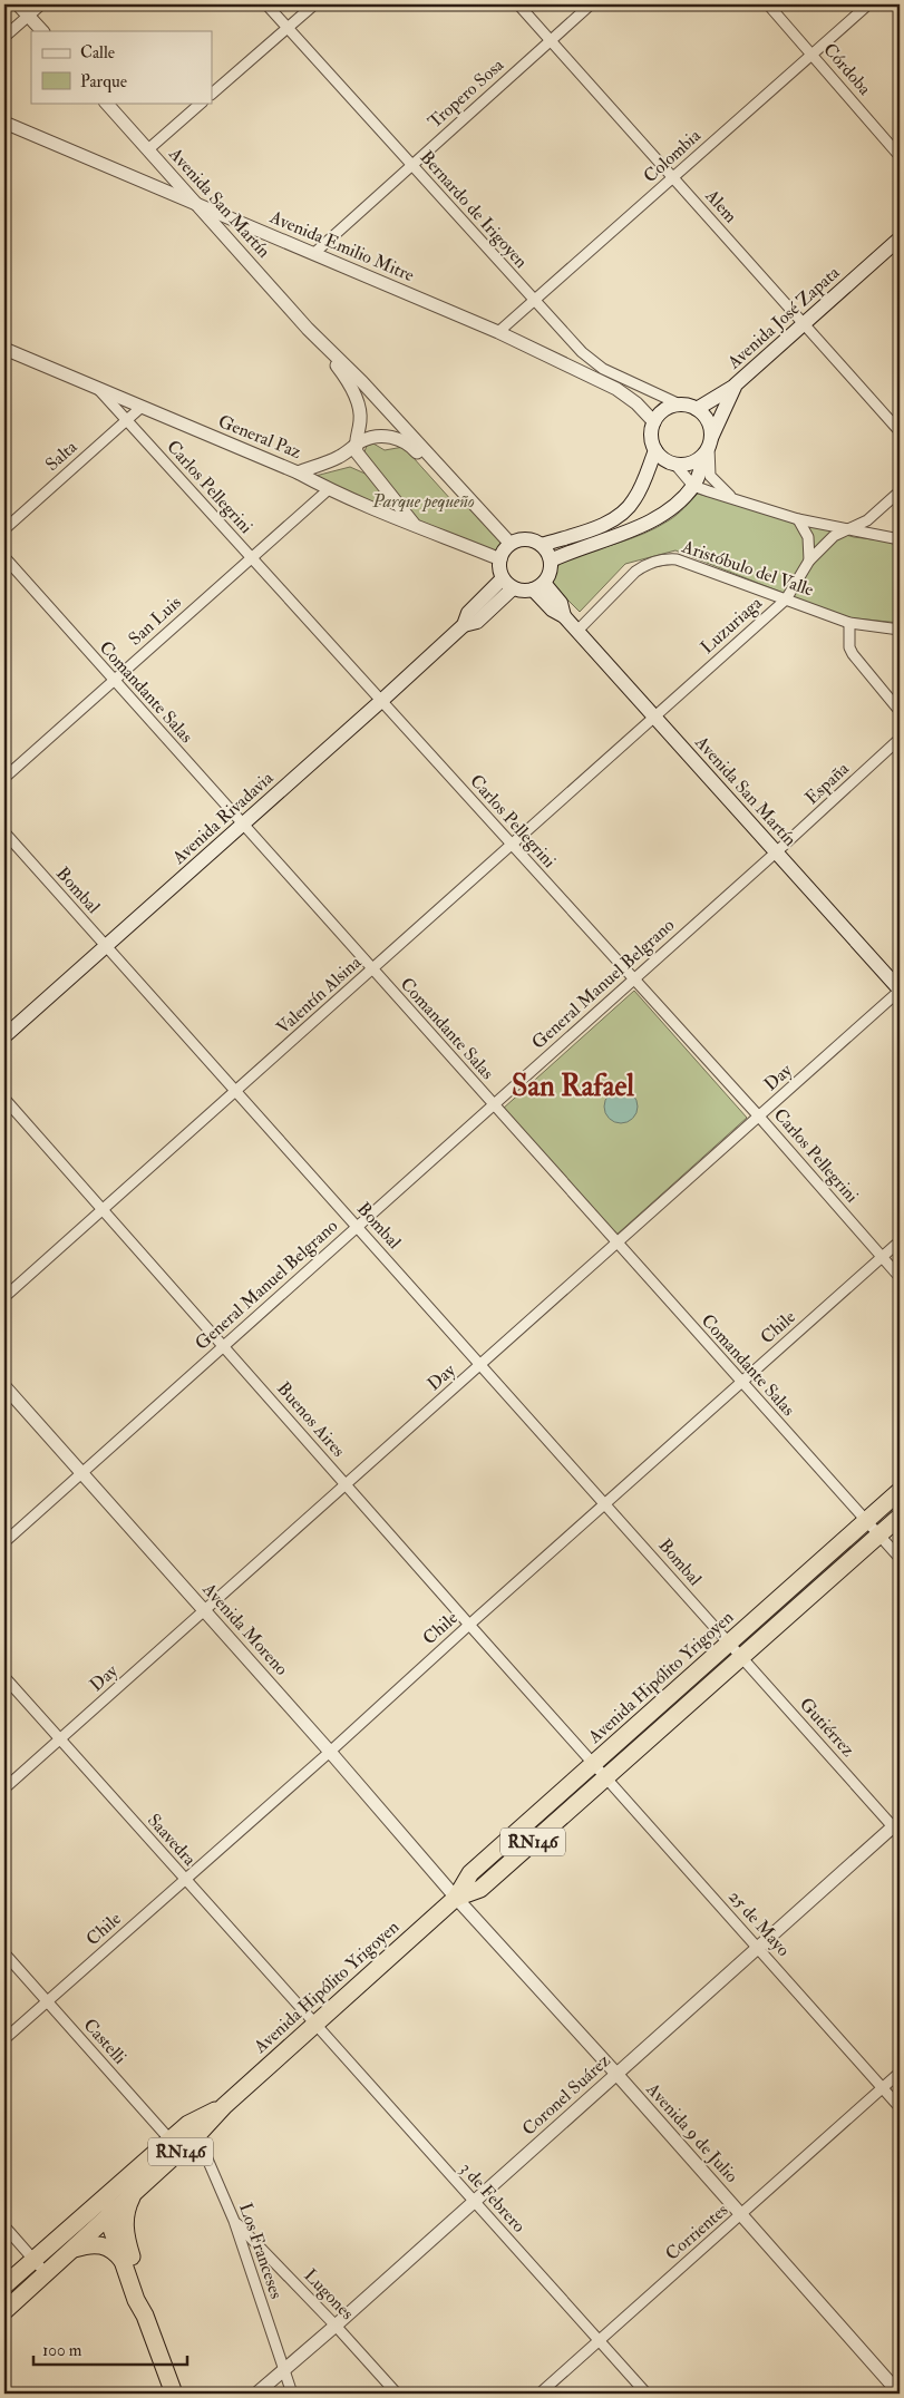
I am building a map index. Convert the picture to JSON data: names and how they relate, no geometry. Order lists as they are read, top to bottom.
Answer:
{
  "streets": {
    "highway": ["Avenida Hipólito Yrigoyen", "RN146"],
    "main road": ["Avenida San Martín", "Avenida José Zapata", "Avenida Rivadavia"],
    "street": [
      "Córdoba",
      "Tropero Sosa",
      "Colombia",
      "Alem",
      "Bernardo de Irigoyen",
      "Avenida Emilio Mitre",
      "General Paz",
      "Salta",
      "Carlos Pellegrini",
      "Aristóbulo del Valle",
      "San Luis",
      "Luzuriaga",
      "Comandante Salas",
      "España",
      "Bombal",
      "General Manuel Belgrano",
      "Valentín Alsina",
      "Day",
      "Chile",
      "Buenos Aires",
      "Avenida Moreno",
      "Gutiérrez",
      "Saavedra",
      "25 de Mayo",
      "Castelli",
      "Coronel Suárez",
      "Avenida 9 de Julio",
      "3 de Febrero",
      "Corrientes",
      "Los Franceses",
      "Lugones"
    ]
  },
  "crossings": [
    ["Córdoba", "Colombia"],
    ["Tropero Sosa", "Alem"],
    ["Tropero Sosa", "Bernardo de Irigoyen"],
    ["Tropero Sosa", "Avenida Emilio Mitre"],
    ["Colombia", "Alem"],
    ["Colombia", "Bernardo de Irigoyen"],
    ["Colombia", "Avenida Emilio Mitre"],
    ["Avenida San Martín", "Avenida Emilio Mitre"],
    ["Avenida San Martín", "Avenida José Zapata"],
    ["Avenida San Martín", "General Paz"],
    ["Avenida San Martín", "Aristóbulo del Valle"],
    ["Avenida San Martín", "Luzuriaga"],
    ["Avenida San Martín", "España"],
    ["Avenida San Martín", "Avenida Rivadavia"],
    ["Avenida San Martín", "General Manuel Belgrano"],
    ["Avenida San Martín", "Valentín Alsina"],
    ["Avenida San Martín", "Day"],
    ["Alem", "Avenida José Zapata"],
    ["Bernardo de Irigoyen", "Avenida Emilio Mitre"],
    ["Bernardo de Irigoyen", "Avenida José Zapata"],
    ["Avenida Emilio Mitre", "Avenida José Zapata"],
    ["Avenida José Zapata", "General Paz"],
    ["Avenida José Zapata", "Avenida Rivadavia"],
    ["General Paz", "Salta"],
    ["General Paz", "Carlos Pellegrini"],
    ["General Paz", "San Luis"],
    ["General Paz", "Avenida Rivadavia"],
    ["Salta", "Carlos Pellegrini"],
    ["Carlos Pellegrini", "San Luis"],
    ["Carlos Pellegrini", "Avenida Rivadavia"],
    ["Carlos Pellegrini", "General Manuel Belgrano"],
    ["Carlos Pellegrini", "Valentín Alsina"],
    ["Carlos Pellegrini", "Day"],
    ["Carlos Pellegrini", "Chile"],
    ["Aristóbulo del Valle", "Luzuriaga"],
    ["San Luis", "Comandante Salas"],
    ["Luzuriaga", "Valentín Alsina"],
    ["Comandante Salas", "Avenida Rivadavia"],
    ["Comandante Salas", "General Manuel Belgrano"],
    ["Comandante Salas", "Valentín Alsina"],
    ["Comandante Salas", "Day"],
    ["Comandante Salas", "Chile"],
    ["Comandante Salas", "Avenida Hipólito Yrigoyen"],
    ["España", "General Manuel Belgrano"],
    ["Avenida Rivadavia", "Bombal"],
    ["Bombal", "General Manuel Belgrano"],
    ["Bombal", "Valentín Alsina"],
    ["Bombal", "Day"],
    ["Bombal", "Chile"],
    ["Bombal", "Avenida Hipólito Yrigoyen"],
    ["Bombal", "Gutiérrez"],
    ["General Manuel Belgrano", "Buenos Aires"],
    ["General Manuel Belgrano", "Avenida Moreno"],
    ["Valentín Alsina", "Buenos Aires"],
    ["Day", "Buenos Aires"],
    ["Day", "Avenida Moreno"],
    ["Day", "Saavedra"],
    ["Chile", "Buenos Aires"],
    ["Chile", "Avenida Moreno"],
    ["Chile", "Saavedra"],
    ["Chile", "Castelli"],
    ["Buenos Aires", "Avenida Hipólito Yrigoyen"],
    ["Buenos Aires", "25 de Mayo"],
    ["Avenida Moreno", "Avenida Hipólito Yrigoyen"],
    ["Avenida Moreno", "Avenida 9 de Julio"],
    ["Avenida Hipólito Yrigoyen", "Gutiérrez"],
    ["Avenida Hipólito Yrigoyen", "Saavedra"],
    ["Avenida Hipólito Yrigoyen", "25 de Mayo"],
    ["Avenida Hipólito Yrigoyen", "Castelli"],
    ["Avenida Hipólito Yrigoyen", "Avenida 9 de Julio"],
    ["Avenida Hipólito Yrigoyen", "3 de Febrero"],
    ["Avenida Hipólito Yrigoyen", "Los Franceses"],
    ["Gutiérrez", "Coronel Suárez"],
    ["Saavedra", "3 de Febrero"],
    ["25 de Mayo", "Coronel Suárez"],
    ["25 de Mayo", "Corrientes"],
    ["Coronel Suárez", "Avenida 9 de Julio"],
    ["Coronel Suárez", "3 de Febrero"],
    ["Coronel Suárez", "Los Franceses"],
    ["Coronel Suárez", "Lugones"],
    ["Avenida 9 de Julio", "Corrientes"],
    ["3 de Febrero", "Corrientes"],
    ["Los Franceses", "Lugones"]
  ],
  "districts": ["San Rafael"],
  "parks": ["Parque pequeño"],
  "legend": ["Calle", "Parque"],
  "scale_bar": "100 m"
}
